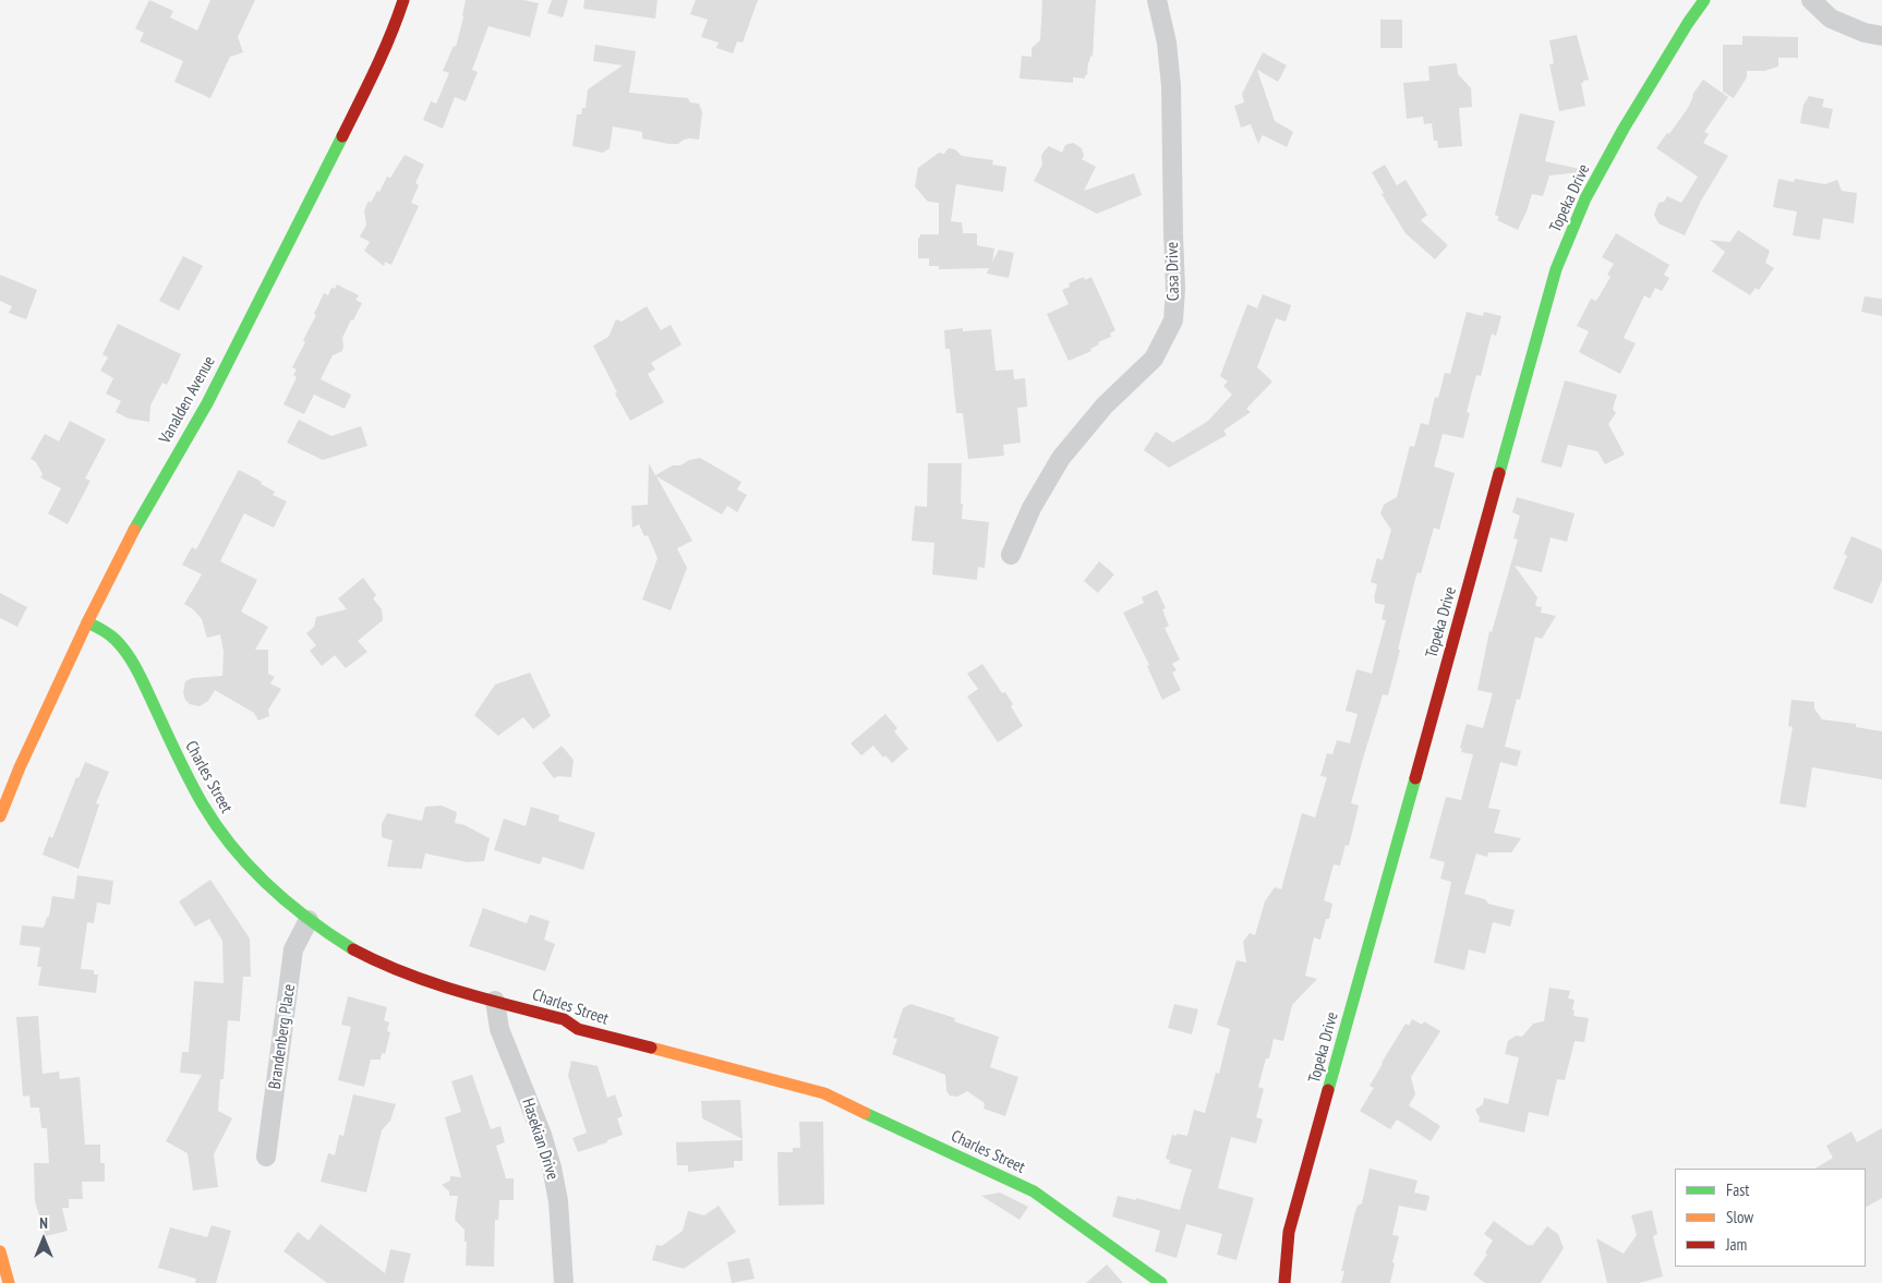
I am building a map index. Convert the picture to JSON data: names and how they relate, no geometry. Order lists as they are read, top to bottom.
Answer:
{
  "streets": {
    "street": [
      "Topeka Drive",
      "Casa Drive",
      "Vanalden Avenue",
      "Charles Street",
      "Brandenberg Place",
      "Hasekian Drive"
    ]
  },
  "crossings": [
    ["Vanalden Avenue", "Charles Street"],
    ["Charles Street", "Brandenberg Place"],
    ["Charles Street", "Hasekian Drive"]
  ],
  "legend": ["Fast", "Slow", "Jam"],
  "north": "top"
}
